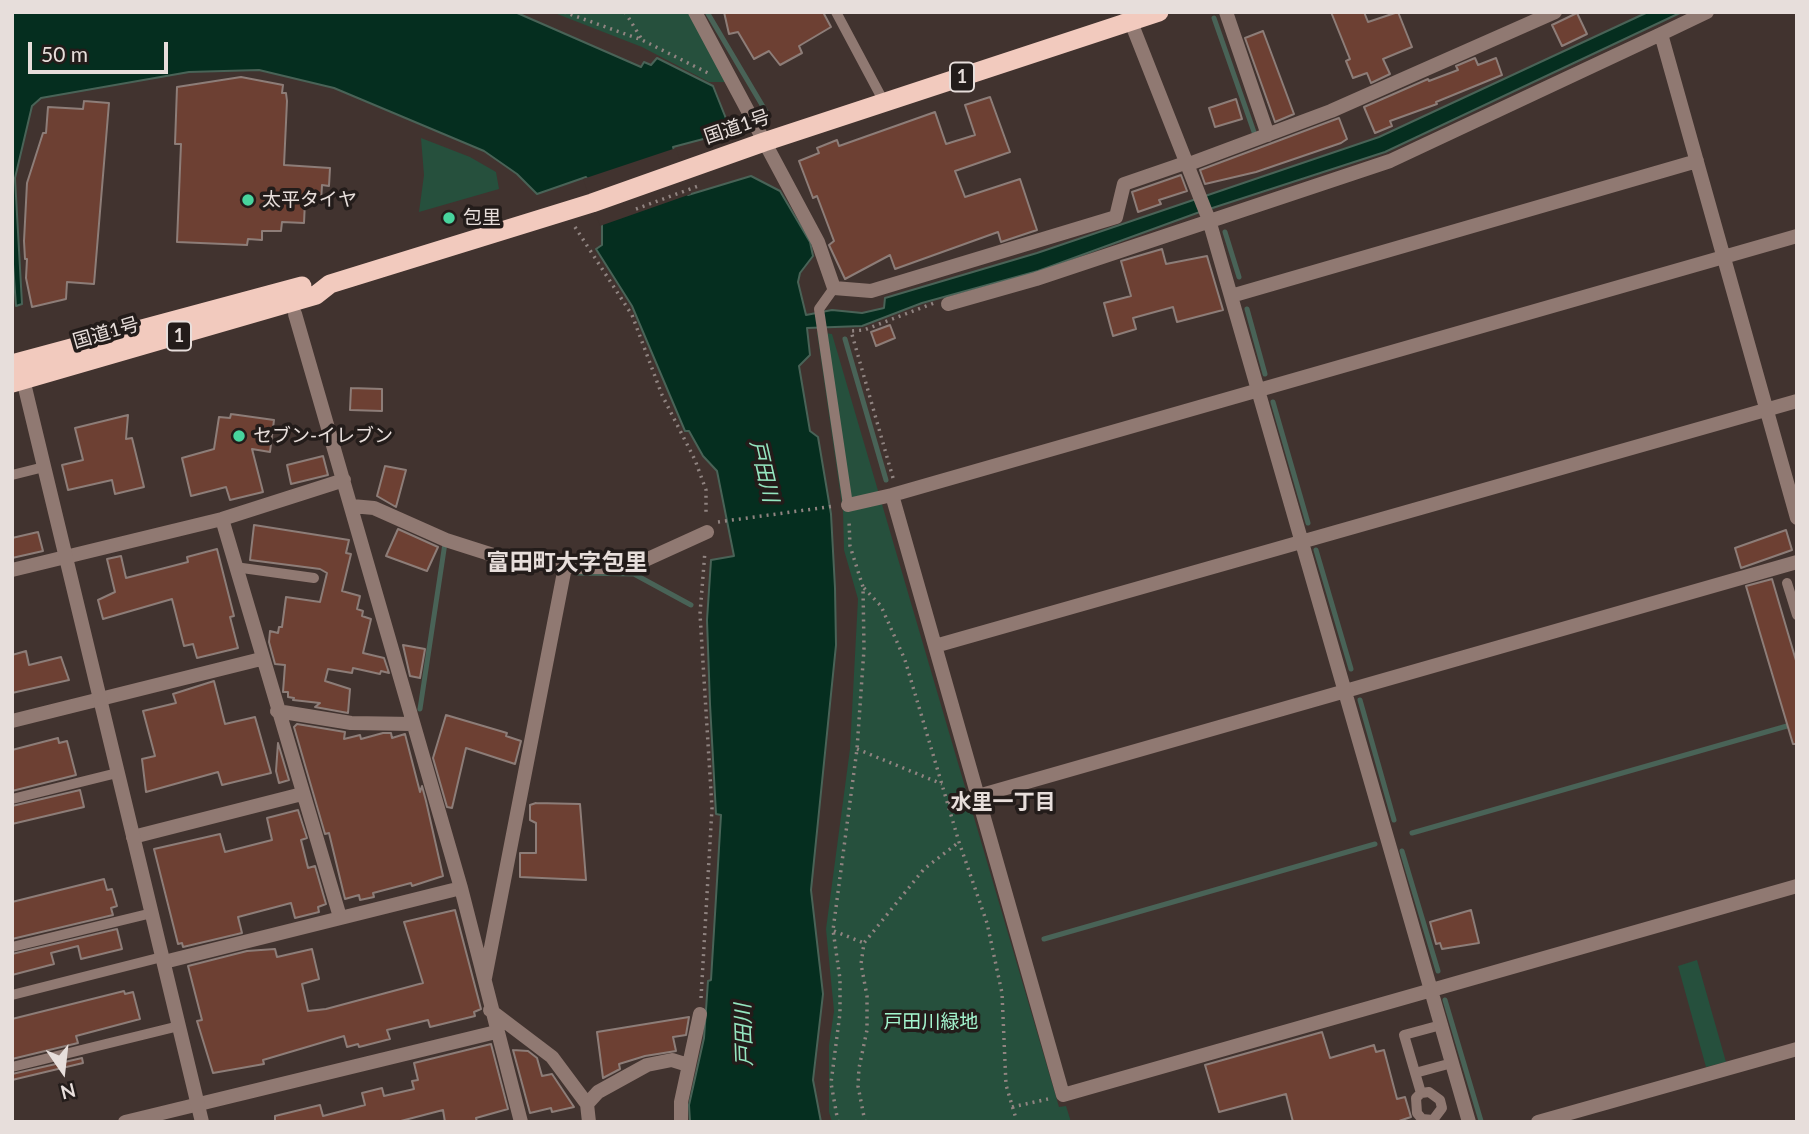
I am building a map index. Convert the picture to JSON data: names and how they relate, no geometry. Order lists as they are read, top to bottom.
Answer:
{
  "streets": {
    "highway": ["1", "国道1号"]
  },
  "districts": ["富田町大字包里", "水里一丁目"],
  "water": ["戸田川"],
  "parks": ["戸田川緑地"],
  "places": ["太平タイヤ", "包里", "セブン-イレブン"],
  "scale_bar": "50 m",
  "north": "bottom"
}
